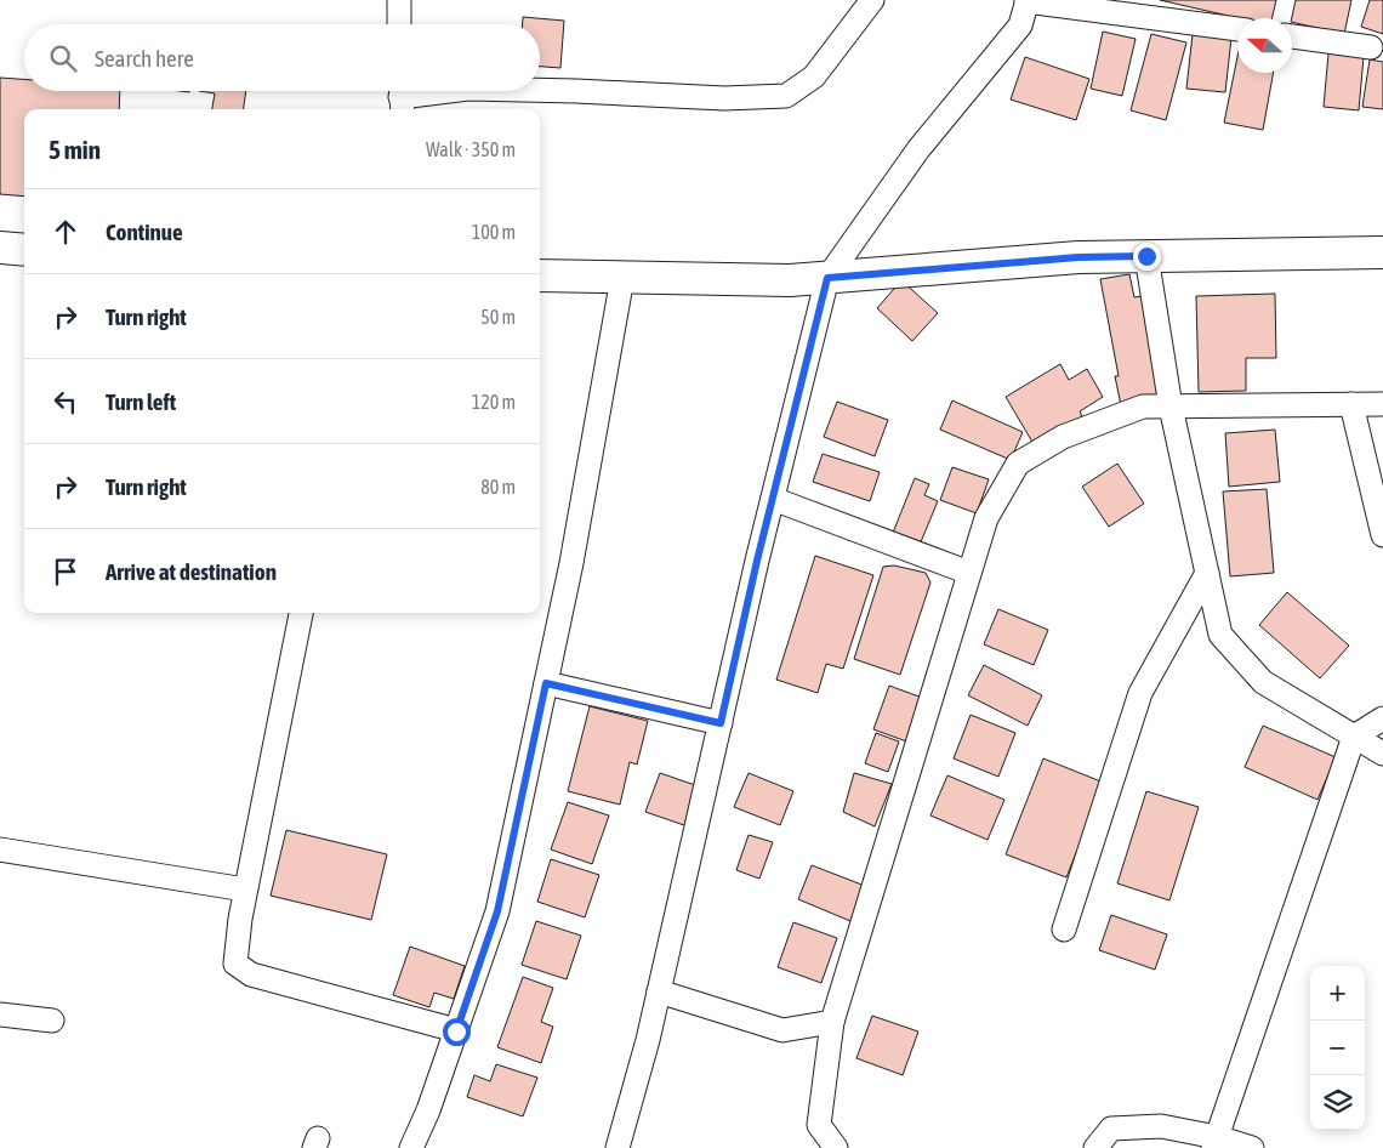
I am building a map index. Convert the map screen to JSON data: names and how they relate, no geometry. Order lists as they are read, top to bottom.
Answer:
{
  "north": "left",
  "page": {
    "search": "Search here",
    "heading": ["5 min", "Walk · 350 m"],
    "list": [
      ["Continue", "100 m"],
      ["Turn right", "50 m"],
      ["Turn left", "120 m"],
      ["Turn right", "80 m"],
      "Arrive at destination"
    ],
    "map_buttons": ["+", "−"]
  }
}
